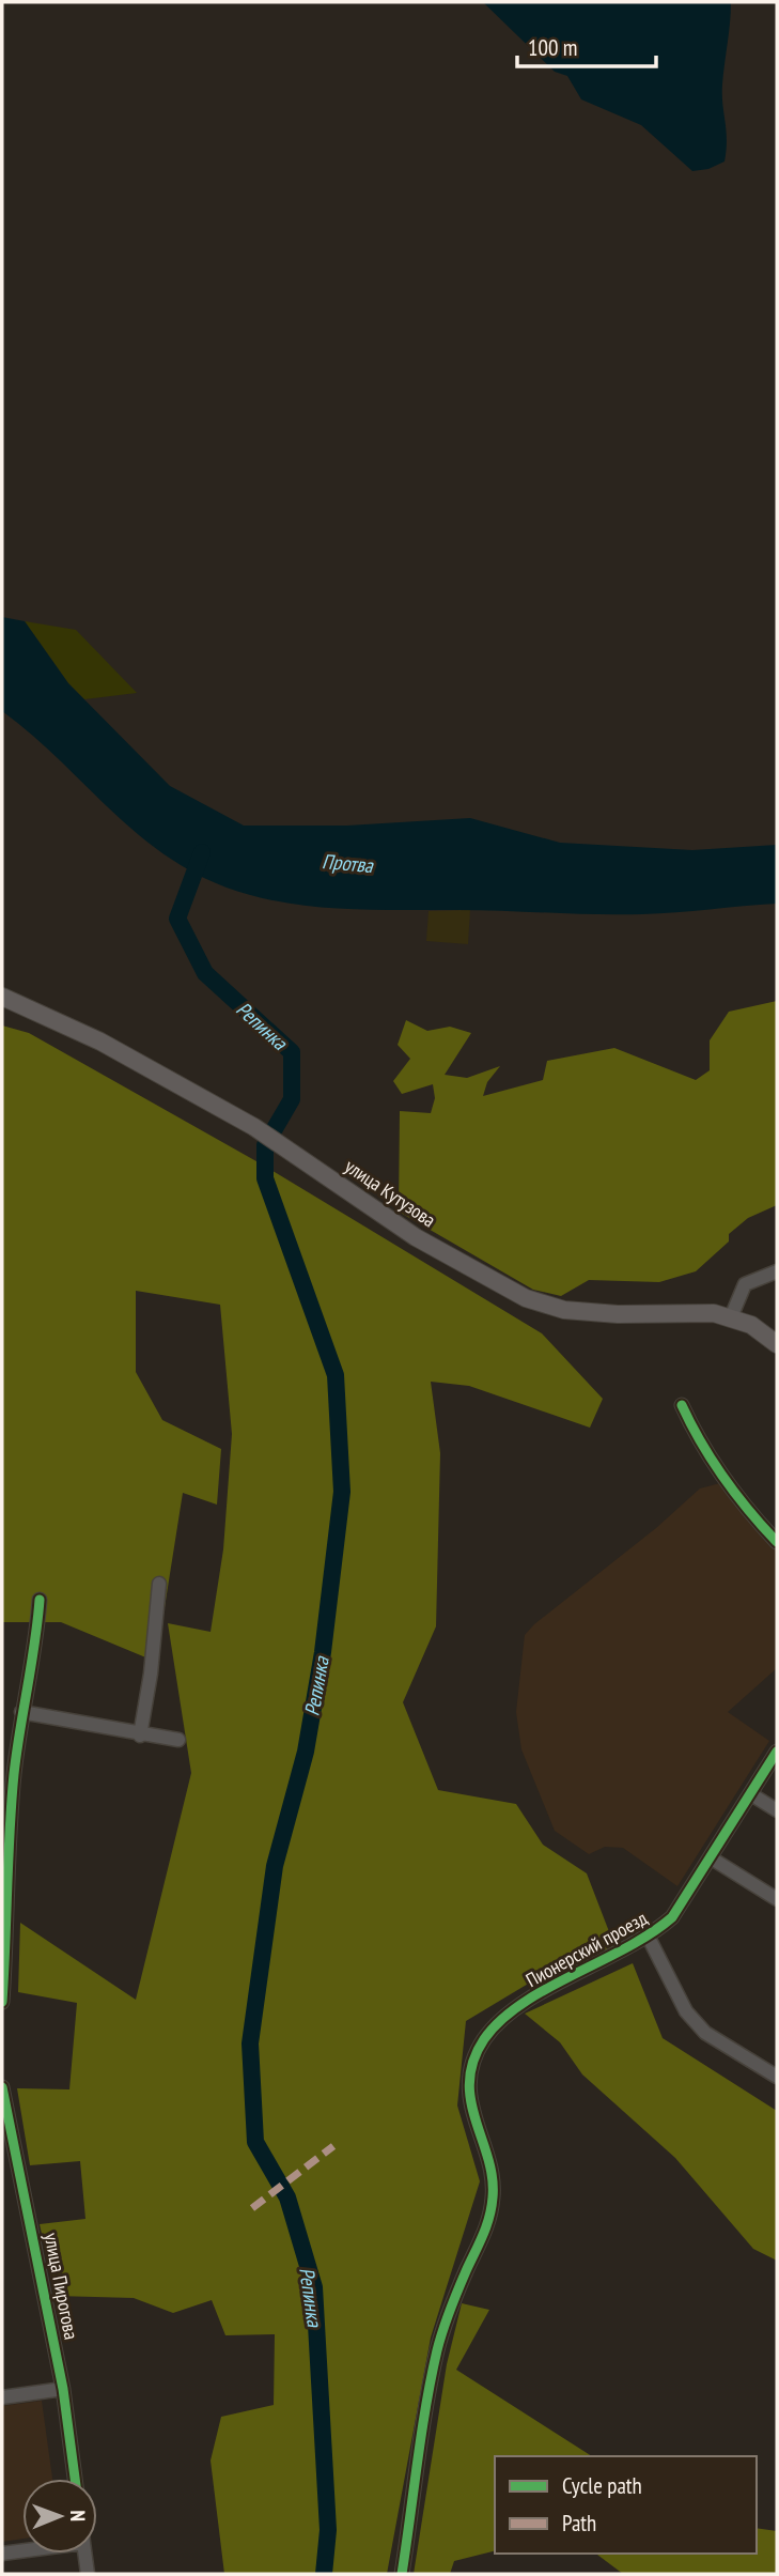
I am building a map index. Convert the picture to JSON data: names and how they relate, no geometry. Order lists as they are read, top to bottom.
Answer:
{
  "streets": {
    "main road": ["улица Кутузова"],
    "street": ["Пионерский проезд", "улица Пирогова"]
  },
  "water": ["Протва", "Репинка"],
  "legend": ["Cycle path", "Path"],
  "scale_bar": "100 m",
  "north": "right"
}
